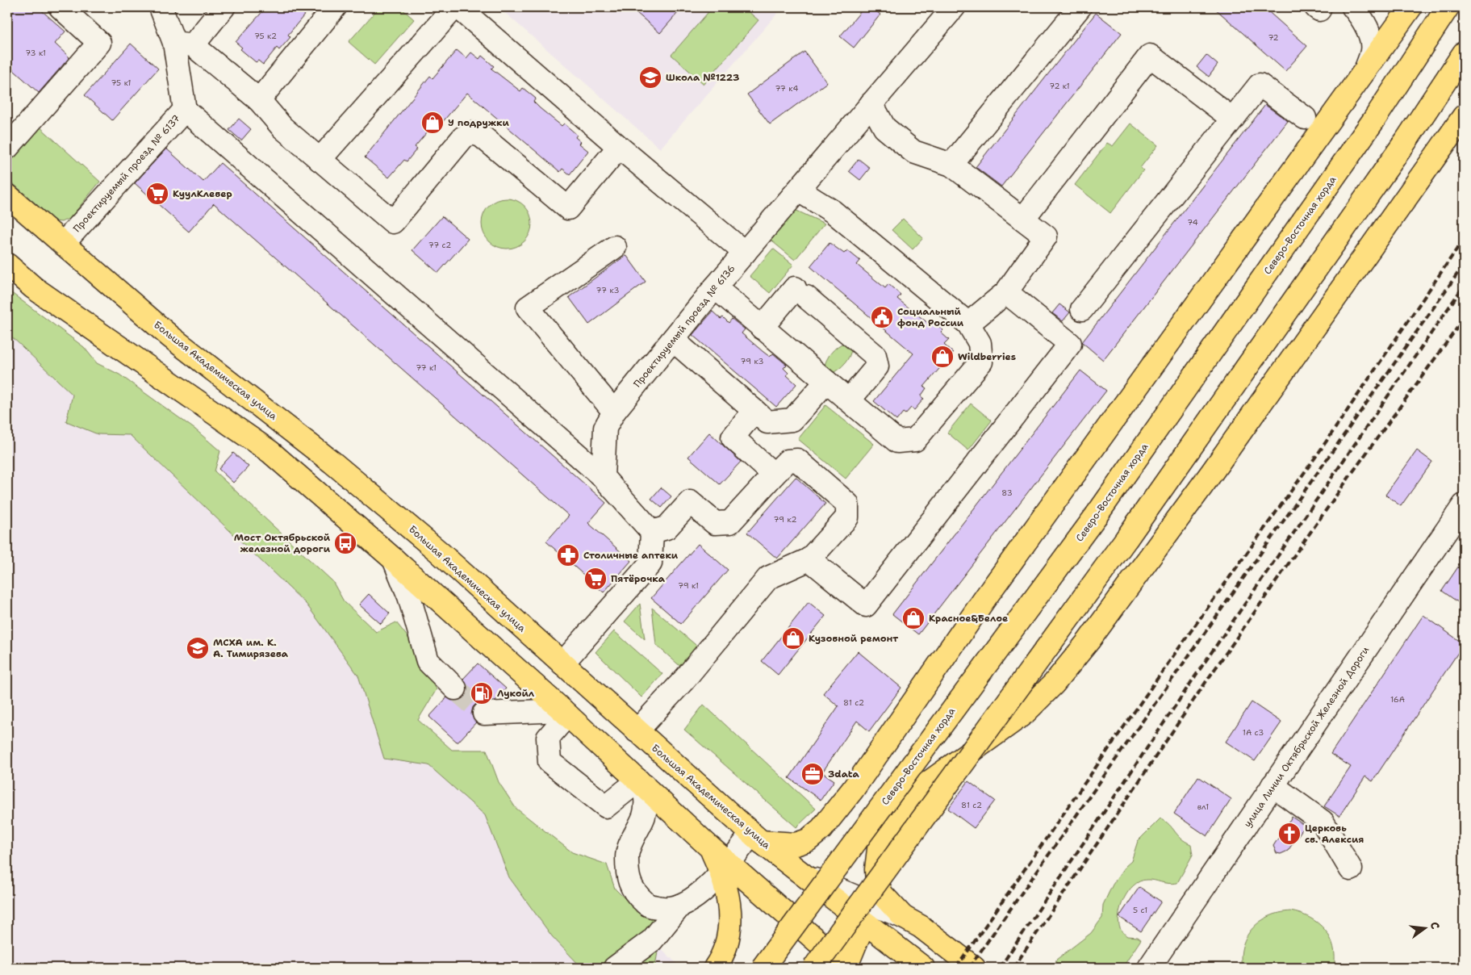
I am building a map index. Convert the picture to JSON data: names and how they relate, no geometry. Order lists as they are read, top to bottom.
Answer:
{
  "streets": {
    "main road": ["Северо-Восточная хорда", "Большая Академическая улица"],
    "street": ["Проектируемый проезд № 6137", "Проектируемый проезд № 6136", "улица Линии Октябрьской Железной Дороги"]
  },
  "crossings": [
    ["Проектируемый проезд № 6137", "Большая Академическая улица"]
  ],
  "places": {
    "school or university": ["Школа №1223", "МСХА им. К. А. Тимирязева"],
    "shop": [
      "У подружки",
      "Wildberries",
      "Красное&Белое",
      "Кузовной ремонт"
    ],
    "supermarket": ["КуулКлевер", "Пятёрочка"],
    "public building": ["Социальный фонд России"],
    "bus stop": ["Мост Октябрьской железной дороги"],
    "pharmacy": ["Столичные аптеки"],
    "fuel station": ["Лукойл"],
    "office": ["3data"],
    "church": ["Церковь св. Алексия"]
  },
  "house_numbers": [
    "75 к2",
    "72",
    "73 к1",
    "75 к1",
    "72 к1",
    "77 к4",
    "74",
    "77 с2",
    "77 к3",
    "79 к3",
    "77 к1",
    "83",
    "79 к2",
    "79 к1",
    "16А",
    "81 с2",
    "1А с3",
    "81 с2",
    "вл1",
    "5 с1"
  ],
  "north": "right"
}
